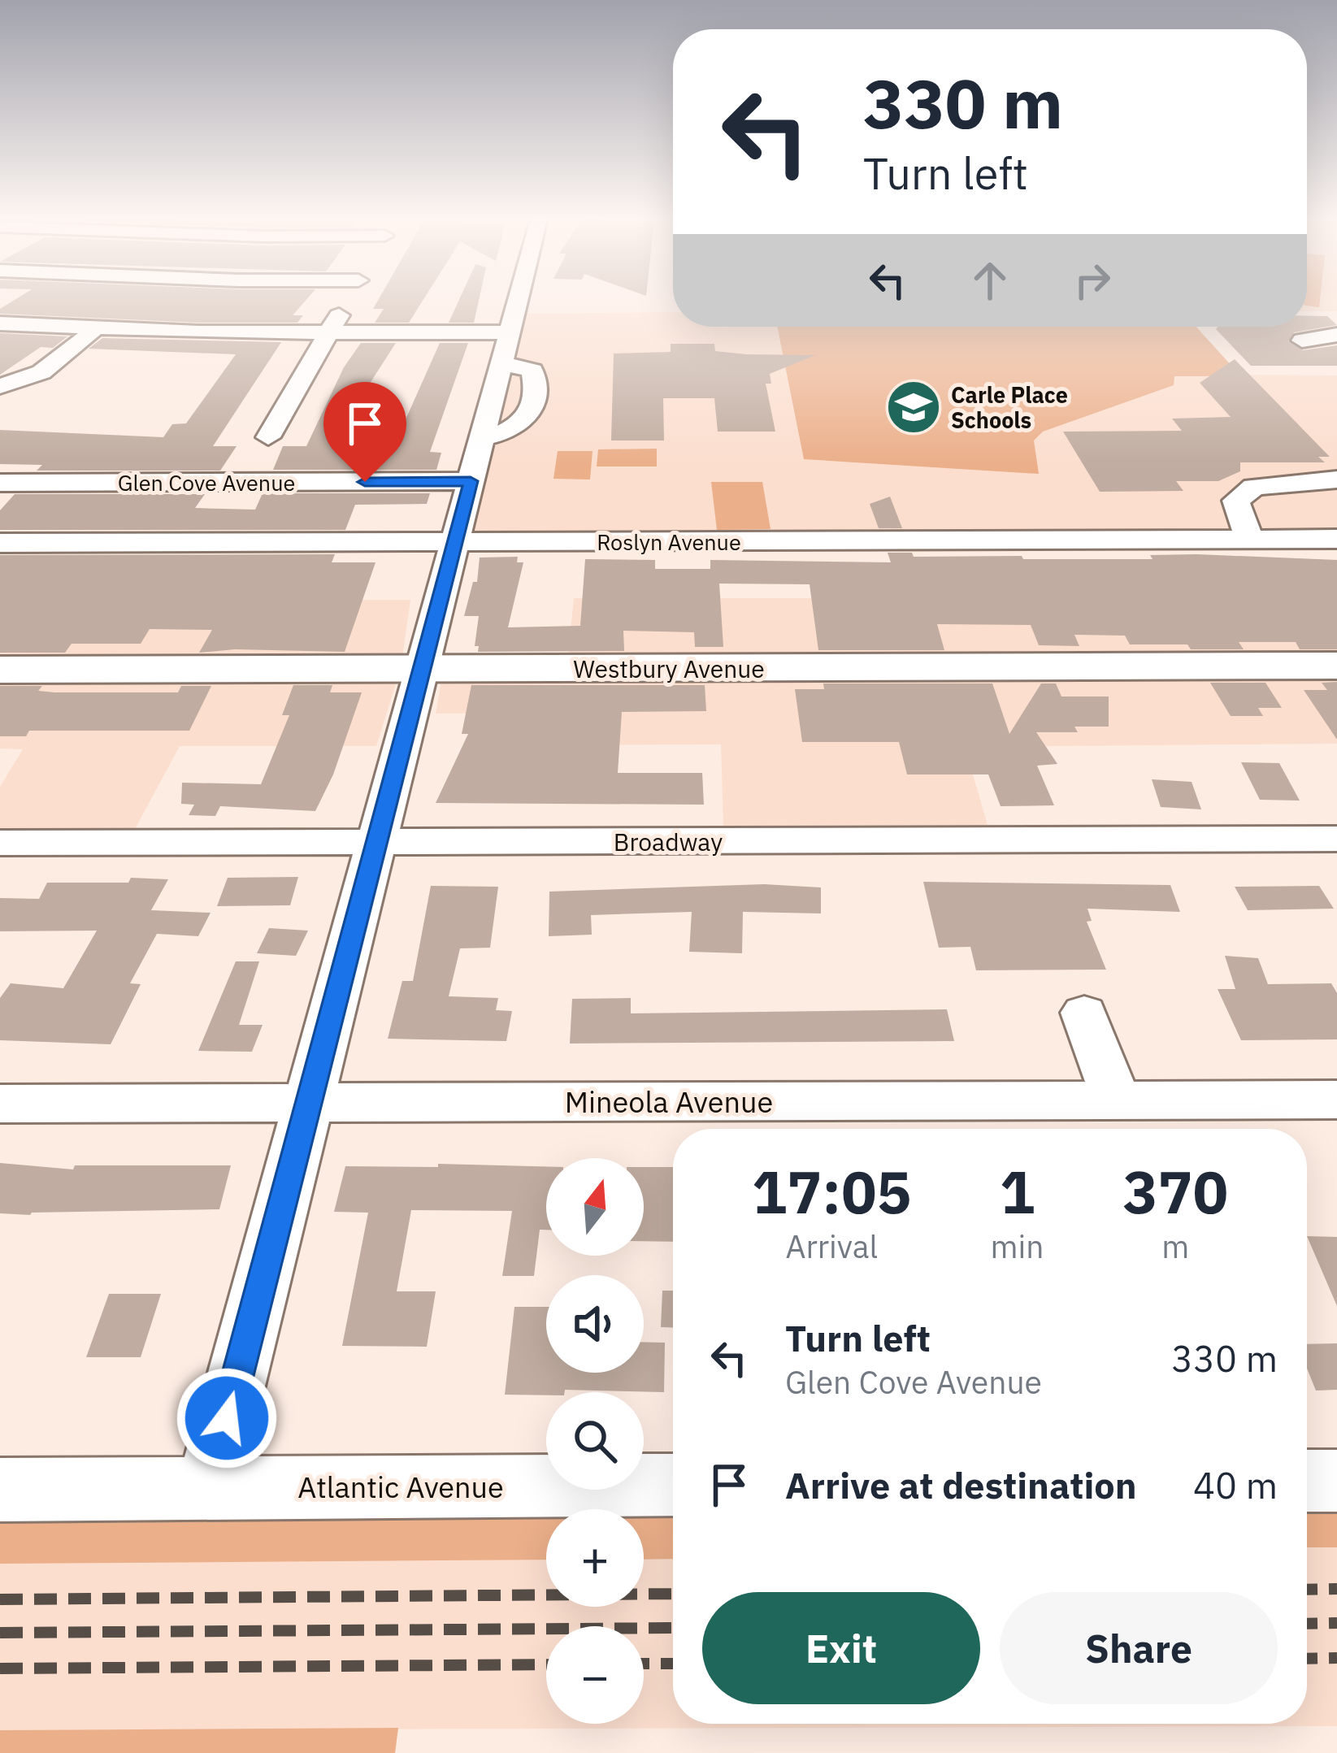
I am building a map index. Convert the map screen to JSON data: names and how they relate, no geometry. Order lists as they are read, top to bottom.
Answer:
{
  "streets": {
    "main road": ["Westbury Avenue"],
    "street": [
      "Glen Cove Avenue",
      "Roslyn Avenue",
      "Broadway",
      "Mineola Avenue",
      "Atlantic Avenue"
    ]
  },
  "places": {
    "school or university": ["Carle Place Schools"]
  },
  "north": "top",
  "page": {
    "turn": ["330 m", "Turn left"],
    "eta": [
      "17:05",
      "Arrival",
      "1",
      "min",
      "370",
      "m"
    ],
    "map_buttons": ["+", "−"],
    "list": [
      {
        "name": "Turn left",
        "note": "Glen Cove Avenue",
        "value": "330 m"
      },
      {
        "name": "Arrive at destination",
        "value": "40 m"
      }
    ],
    "buttons": ["Exit", "Share"]
  }
}
